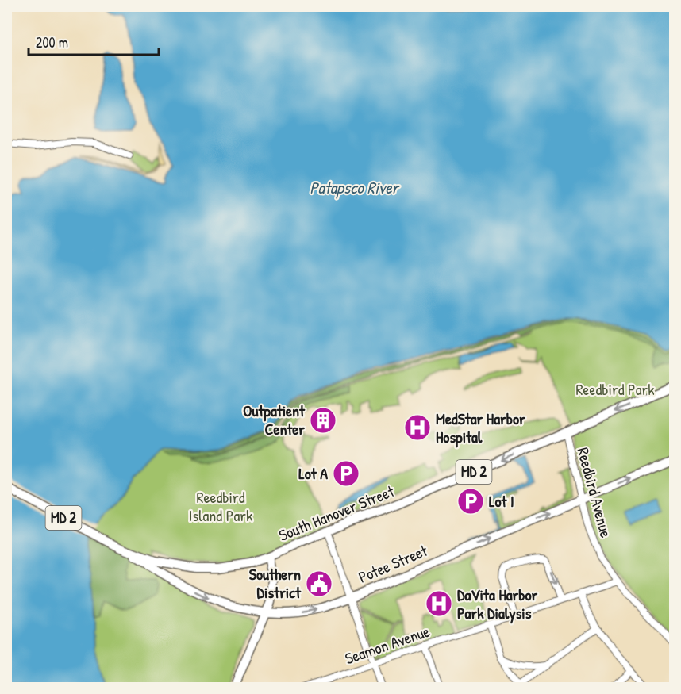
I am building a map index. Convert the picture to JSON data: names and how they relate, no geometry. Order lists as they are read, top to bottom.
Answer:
{
  "streets": {
    "main road": ["MD 2", "South Hanover Street", "Potee Street"],
    "street": ["Reedbird Avenue", "Seamon Avenue"]
  },
  "crossings": [
    ["Reedbird Avenue", "South Hanover Street"],
    ["Reedbird Avenue", "Potee Street"],
    ["Reedbird Avenue", "Seamon Avenue"],
    ["South Hanover Street", "Potee Street"]
  ],
  "one_way": ["South Hanover Street", "Potee Street"],
  "water": ["Patapsco River"],
  "parks": ["Reedbird Park", "Reedbird Island Park"],
  "places": {
    "building": ["Outpatient Center"],
    "hospital": ["MedStar Harbor Hospital", "DaVita Harbor Park Dialysis"],
    "parking": ["Lot A", "Lot I"],
    "public building": ["Southern District"]
  },
  "scale_bar": "200 m"
}
